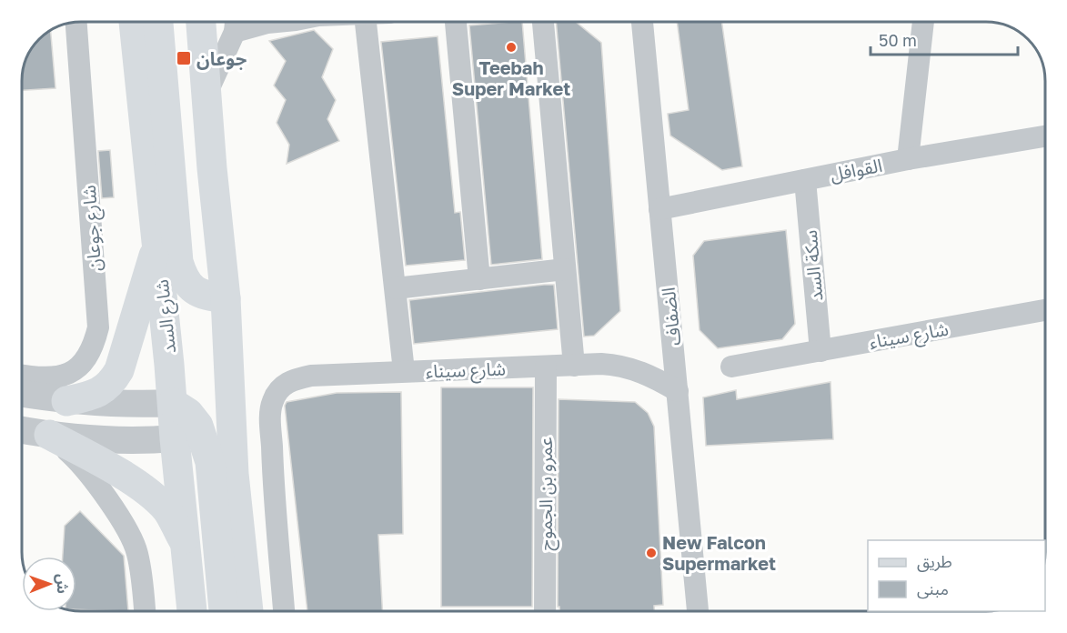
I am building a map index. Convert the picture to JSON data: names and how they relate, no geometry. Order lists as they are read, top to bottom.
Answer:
{
  "streets": {
    "main road": ["شارع السد"],
    "street": [
      "القوافل",
      "شارع جوعان",
      "سكة السد",
      "الضفاف",
      "شارع سيناء",
      "عمرو بن الجموح"
    ]
  },
  "crossings": [
    ["القوافل", "سكة السد"],
    ["القوافل", "الضفاف"],
    ["سكة السد", "شارع سيناء"],
    ["الضفاف", "شارع سيناء"],
    ["شارع سيناء", "عمرو بن الجموح"]
  ],
  "places": {
    "other": ["Teebah Super Market", "New Falcon Supermarket"],
    "transit": ["جوعان"]
  },
  "legend": ["طريق", "مبنى"],
  "scale_bar": "50 m",
  "north": "right"
}
